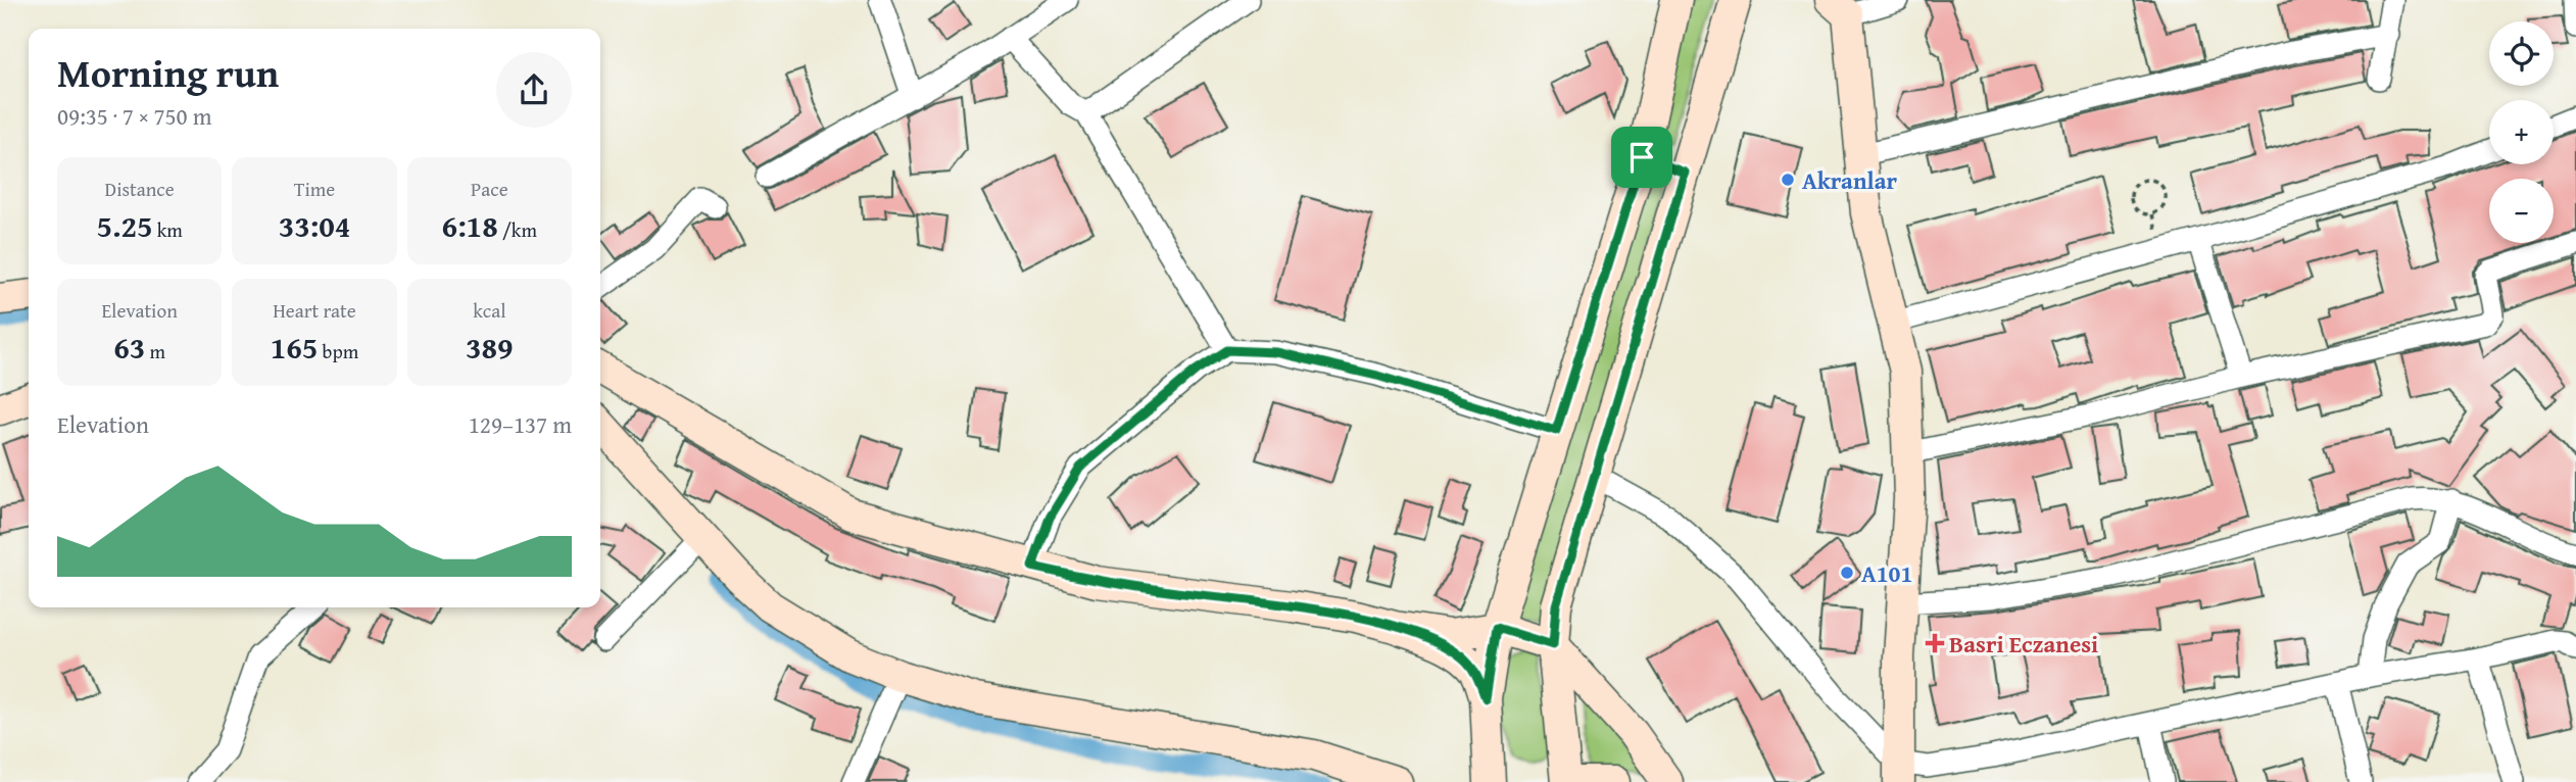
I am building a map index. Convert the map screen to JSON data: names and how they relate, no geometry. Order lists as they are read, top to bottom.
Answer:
{
  "places": {
    "other": ["Akranlar", "A101"],
    "health": ["Basri Eczanesi"]
  },
  "page": {
    "map_buttons": ["+", "−"],
    "heading": ["Morning run", "09:35 · 7 × 750 m"],
    "stats": [
      ["Distance", "5.25 km"],
      ["Time", "33:04"],
      ["Pace", "6:18 /km"],
      ["Elevation", "63 m"],
      ["Heart rate", "165 bpm"],
      ["kcal", "389"]
    ],
    "chart": ["Elevation", "129–137 m"]
  }
}
